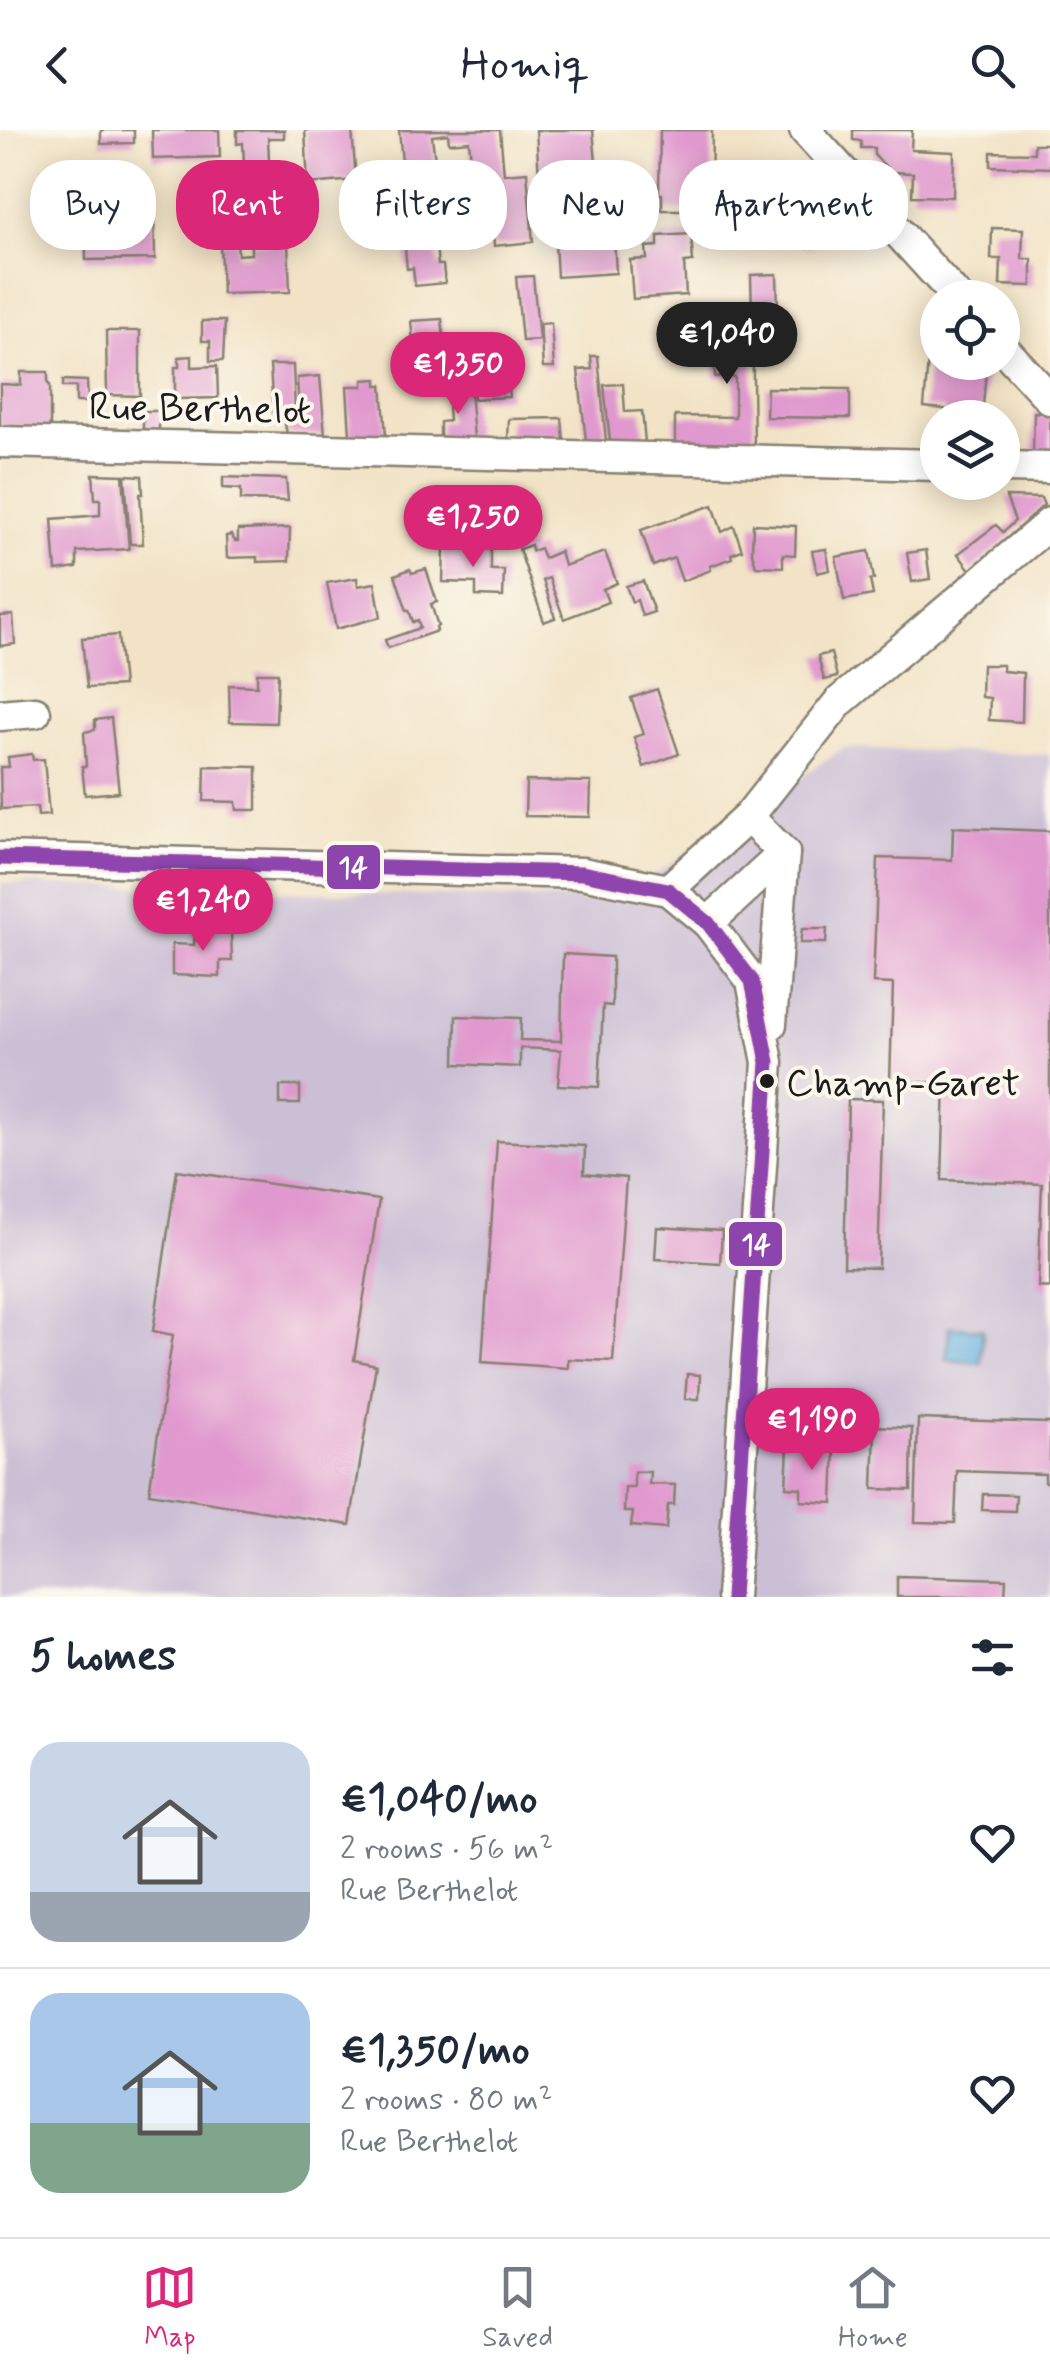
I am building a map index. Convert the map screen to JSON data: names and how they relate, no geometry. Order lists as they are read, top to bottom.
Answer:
{
  "streets": {
    "street": ["Rue Berthelot"]
  },
  "places": ["Champ-Garet"],
  "lines": ["transit line 14"],
  "page": {
    "header": "Homiq",
    "chip": [
      "Buy",
      "Rent",
      "Filters",
      "New",
      "Apartment"
    ],
    "price": [
      "€1,040",
      "€1,350",
      "€1,250",
      "€1,240",
      "€1,190"
    ],
    "heading": "5 homes",
    "list": [
      {
        "name": "€1,040/mo",
        "note": "2 rooms · 56 m² · Rue Berthelot"
      },
      {
        "name": "€1,350/mo",
        "note": "2 rooms · 80 m² · Rue Berthelot"
      }
    ],
    "tabs": ["Map", "Saved", "Home"]
  }
}
